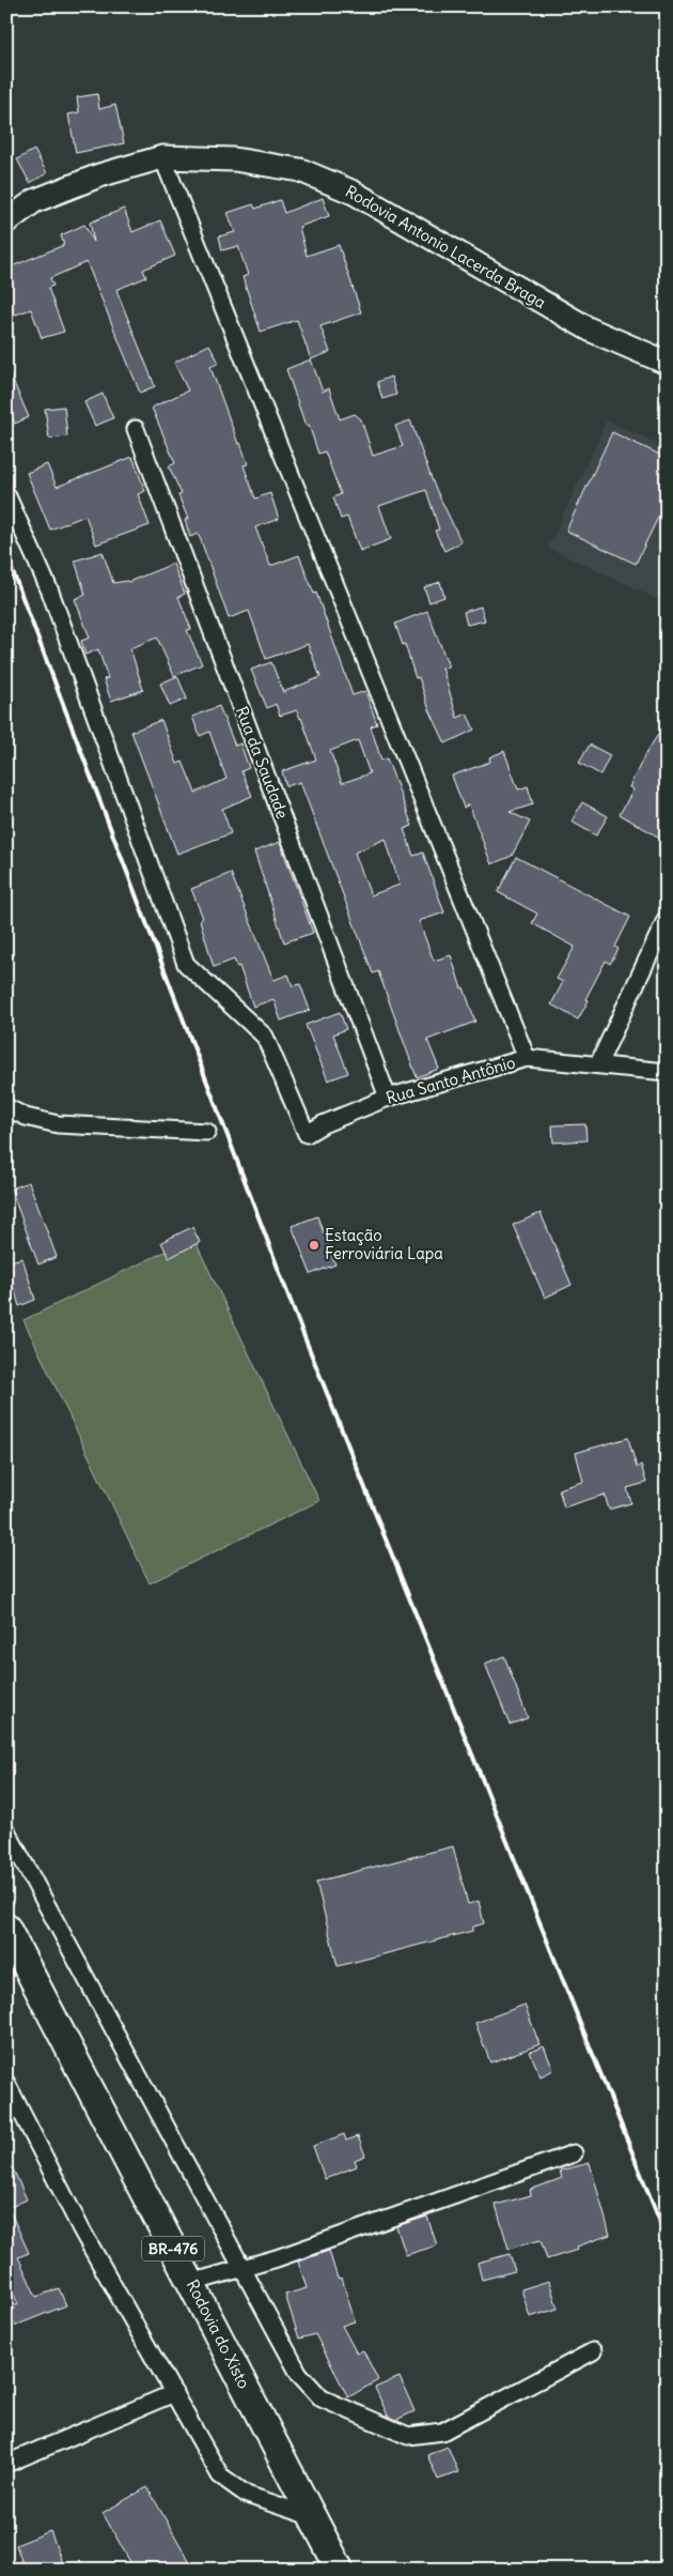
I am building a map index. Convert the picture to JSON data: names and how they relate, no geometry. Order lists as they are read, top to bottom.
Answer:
{
  "streets": {
    "highway": ["BR-476", "Rodovia do Xisto"],
    "main road": ["Rodovia Antonio Lacerda Braga"],
    "street": ["Rua da Saudade", "Rua Santo Antônio"]
  },
  "crossings": [
    ["Rua da Saudade", "Rua Santo Antônio"]
  ],
  "places": ["Estação Ferroviária Lapa"]
}
